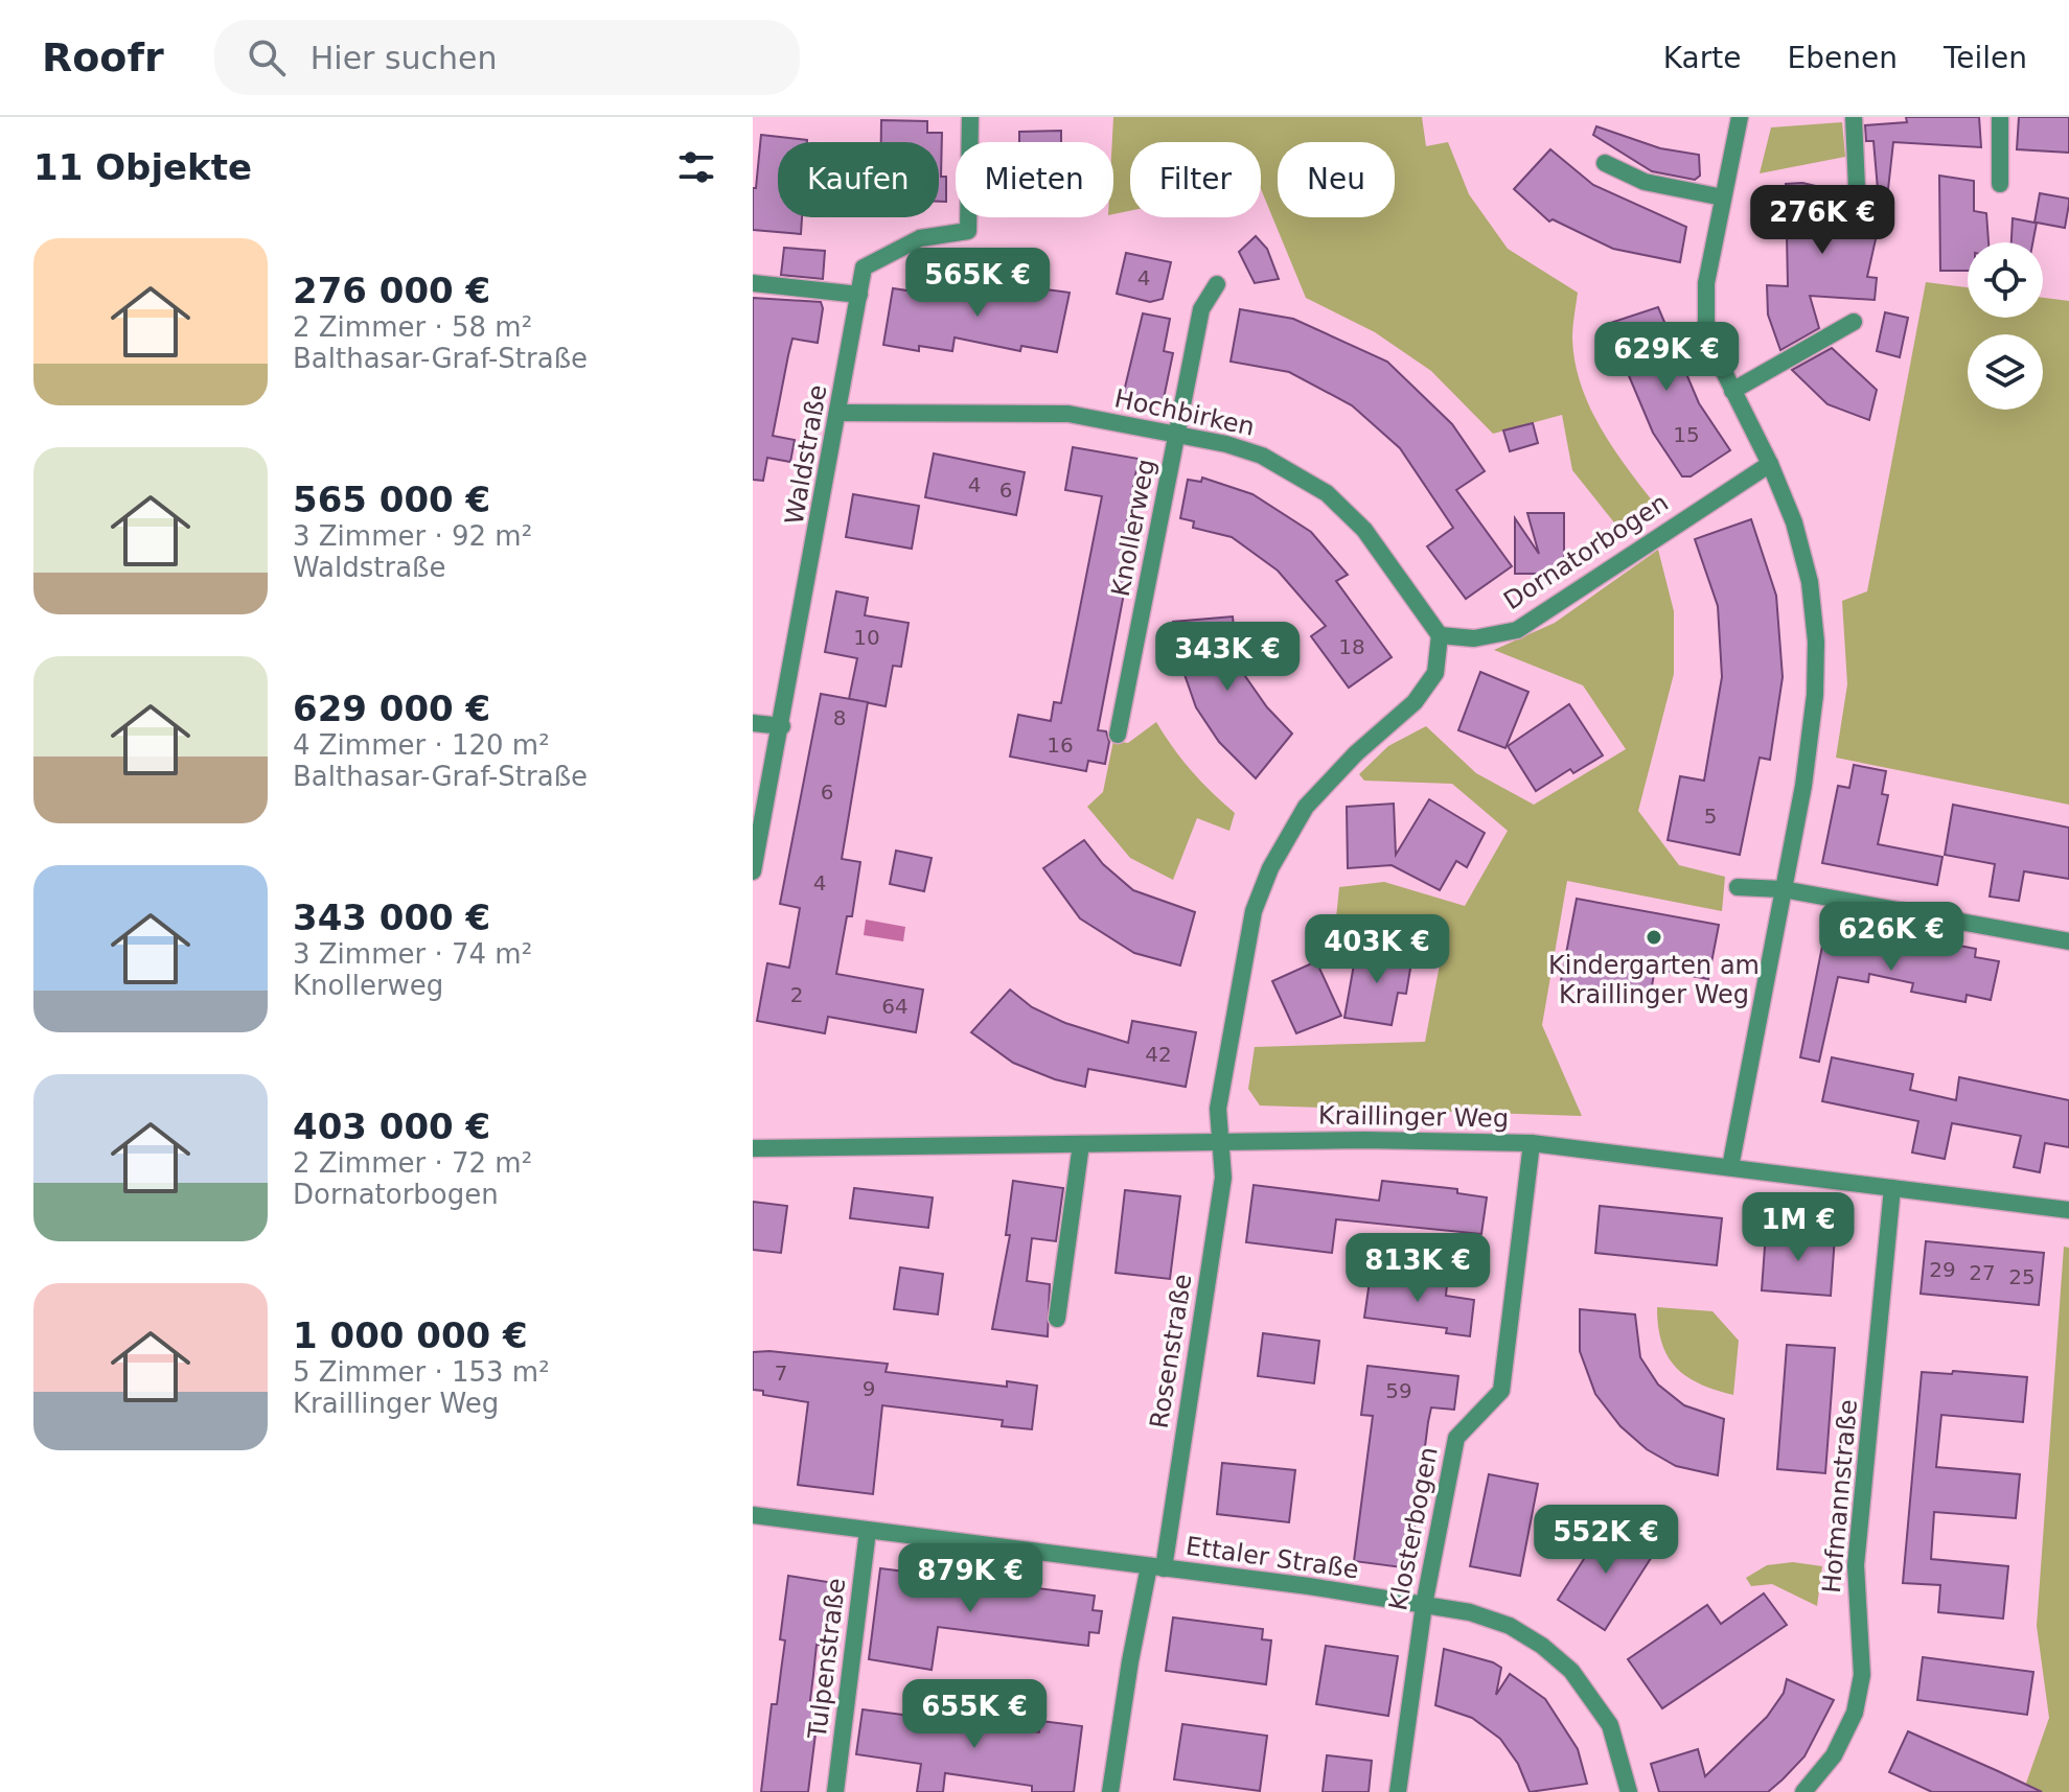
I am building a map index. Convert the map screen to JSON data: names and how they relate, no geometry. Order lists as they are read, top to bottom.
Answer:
{
  "streets": {
    "street": [
      "Hochbirken",
      "Waldstraße",
      "Knollerweg",
      "Dornatorbogen",
      "Kraillinger Weg",
      "Rosenstraße",
      "Hofmannstraße",
      "Klosterbogen",
      "Ettaler Straße",
      "Tulpenstraße"
    ]
  },
  "crossings": [
    ["Hochbirken", "Waldstraße"],
    ["Hochbirken", "Knollerweg"],
    ["Hochbirken", "Dornatorbogen"],
    ["Kraillinger Weg", "Rosenstraße"],
    ["Kraillinger Weg", "Hofmannstraße"],
    ["Kraillinger Weg", "Klosterbogen"],
    ["Rosenstraße", "Ettaler Straße"],
    ["Klosterbogen", "Ettaler Straße"],
    ["Ettaler Straße", "Tulpenstraße"]
  ],
  "places": ["Kindergarten am Kraillinger Weg"],
  "house_numbers": [
    "4",
    "15",
    "4",
    "6",
    "10",
    "18",
    "8",
    "16",
    "6",
    "5",
    "4",
    "2",
    "64",
    "42",
    "29",
    "27",
    "25",
    "7",
    "9",
    "59"
  ],
  "page": {
    "header": "Roofr",
    "search": "Hier suchen",
    "nav": ["Karte", "Ebenen", "Teilen"],
    "heading": "11 Objekte",
    "chip": [
      "Kaufen",
      "Mieten",
      "Filter",
      "Neu"
    ],
    "price": [
      "276K €",
      "565K €",
      "629K €",
      "343K €",
      "626K €",
      "403K €",
      "1M €",
      "813K €",
      "552K €",
      "879K €",
      "655K €"
    ],
    "list": [
      {
        "name": "276 000 €",
        "note": "2 Zimmer · 58 m² · Balthasar-Graf-Straße"
      },
      {
        "name": "565 000 €",
        "note": "3 Zimmer · 92 m² · Waldstraße"
      },
      {
        "name": "629 000 €",
        "note": "4 Zimmer · 120 m² · Balthasar-Graf-Straße"
      },
      {
        "name": "343 000 €",
        "note": "3 Zimmer · 74 m² · Knollerweg"
      },
      {
        "name": "403 000 €",
        "note": "2 Zimmer · 72 m² · Dornatorbogen"
      },
      {
        "name": "1 000 000 €",
        "note": "5 Zimmer · 153 m² · Kraillinger Weg"
      }
    ]
  }
}
